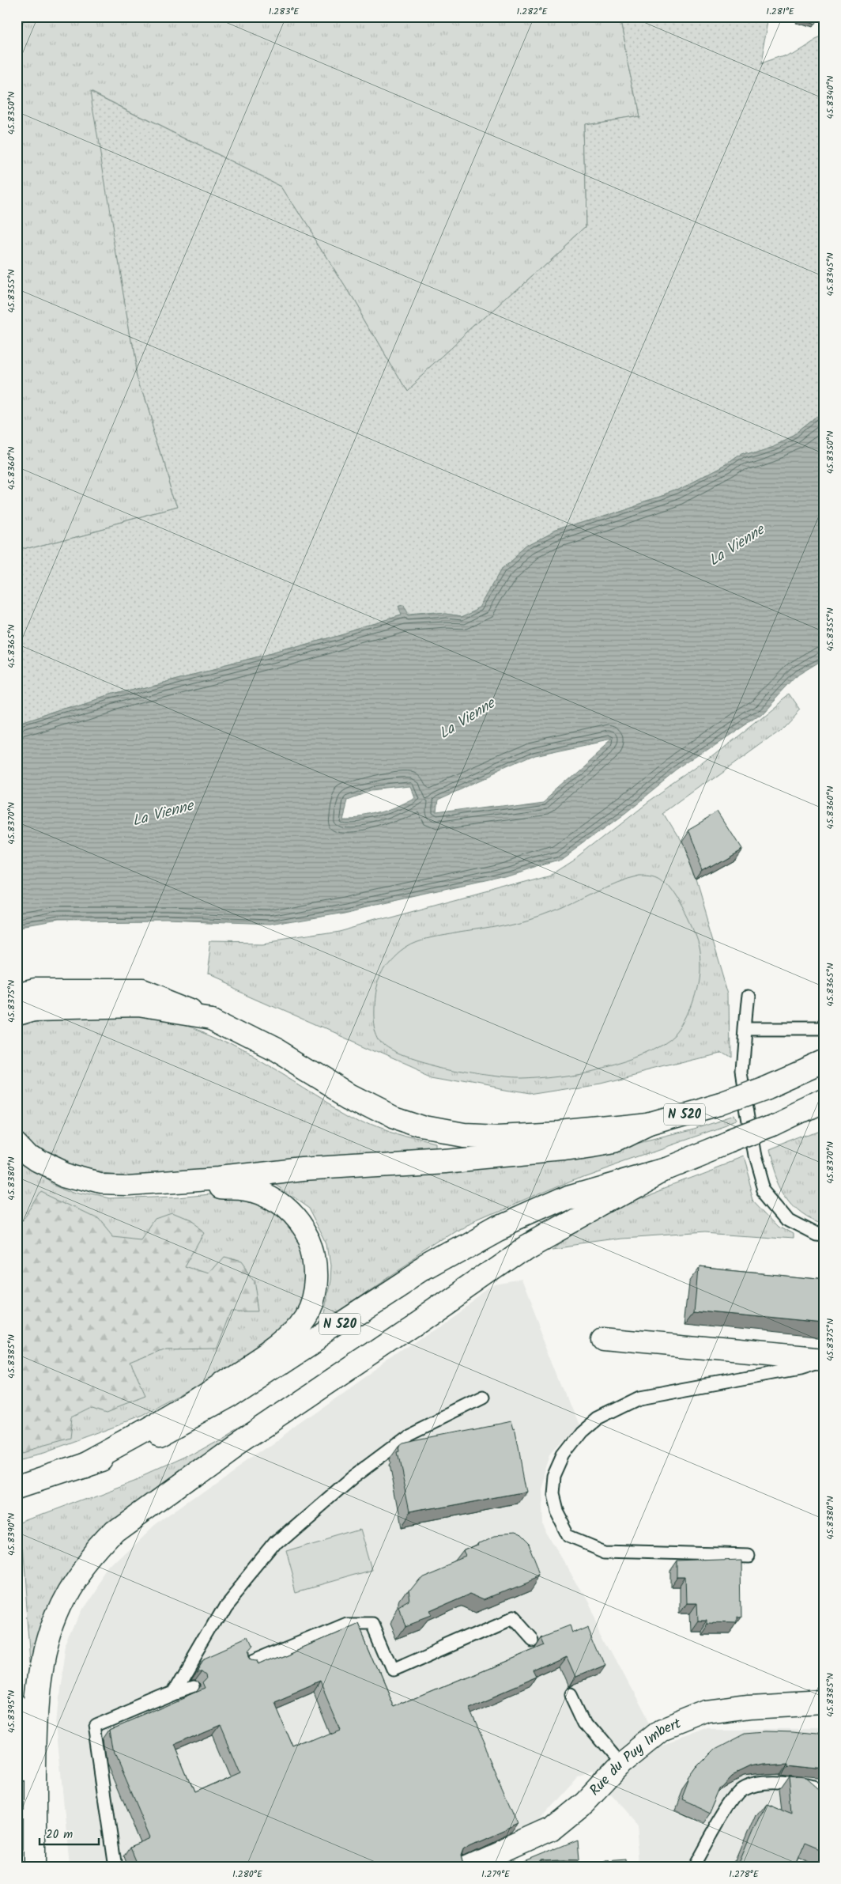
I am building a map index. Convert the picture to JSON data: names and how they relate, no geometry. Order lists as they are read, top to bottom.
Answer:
{
  "streets": {
    "main road": ["N 520", "Rue du Puy Imbert"]
  },
  "water": ["La Vienne"],
  "scale_bar": "20 m",
  "coordinates": [
    "1.283°E",
    "1.282°E",
    "1.281°E",
    "45.8340°N",
    "45.8350°N",
    "45.8345°N",
    "45.8355°N",
    "45.8360°N",
    "45.8365°N",
    "45.8370°N",
    "45.8375°N",
    "45.8380°N",
    "45.8385°N",
    "45.8390°N",
    "45.8395°N",
    "1.280°E",
    "1.279°E",
    "1.278°E"
  ]
}
